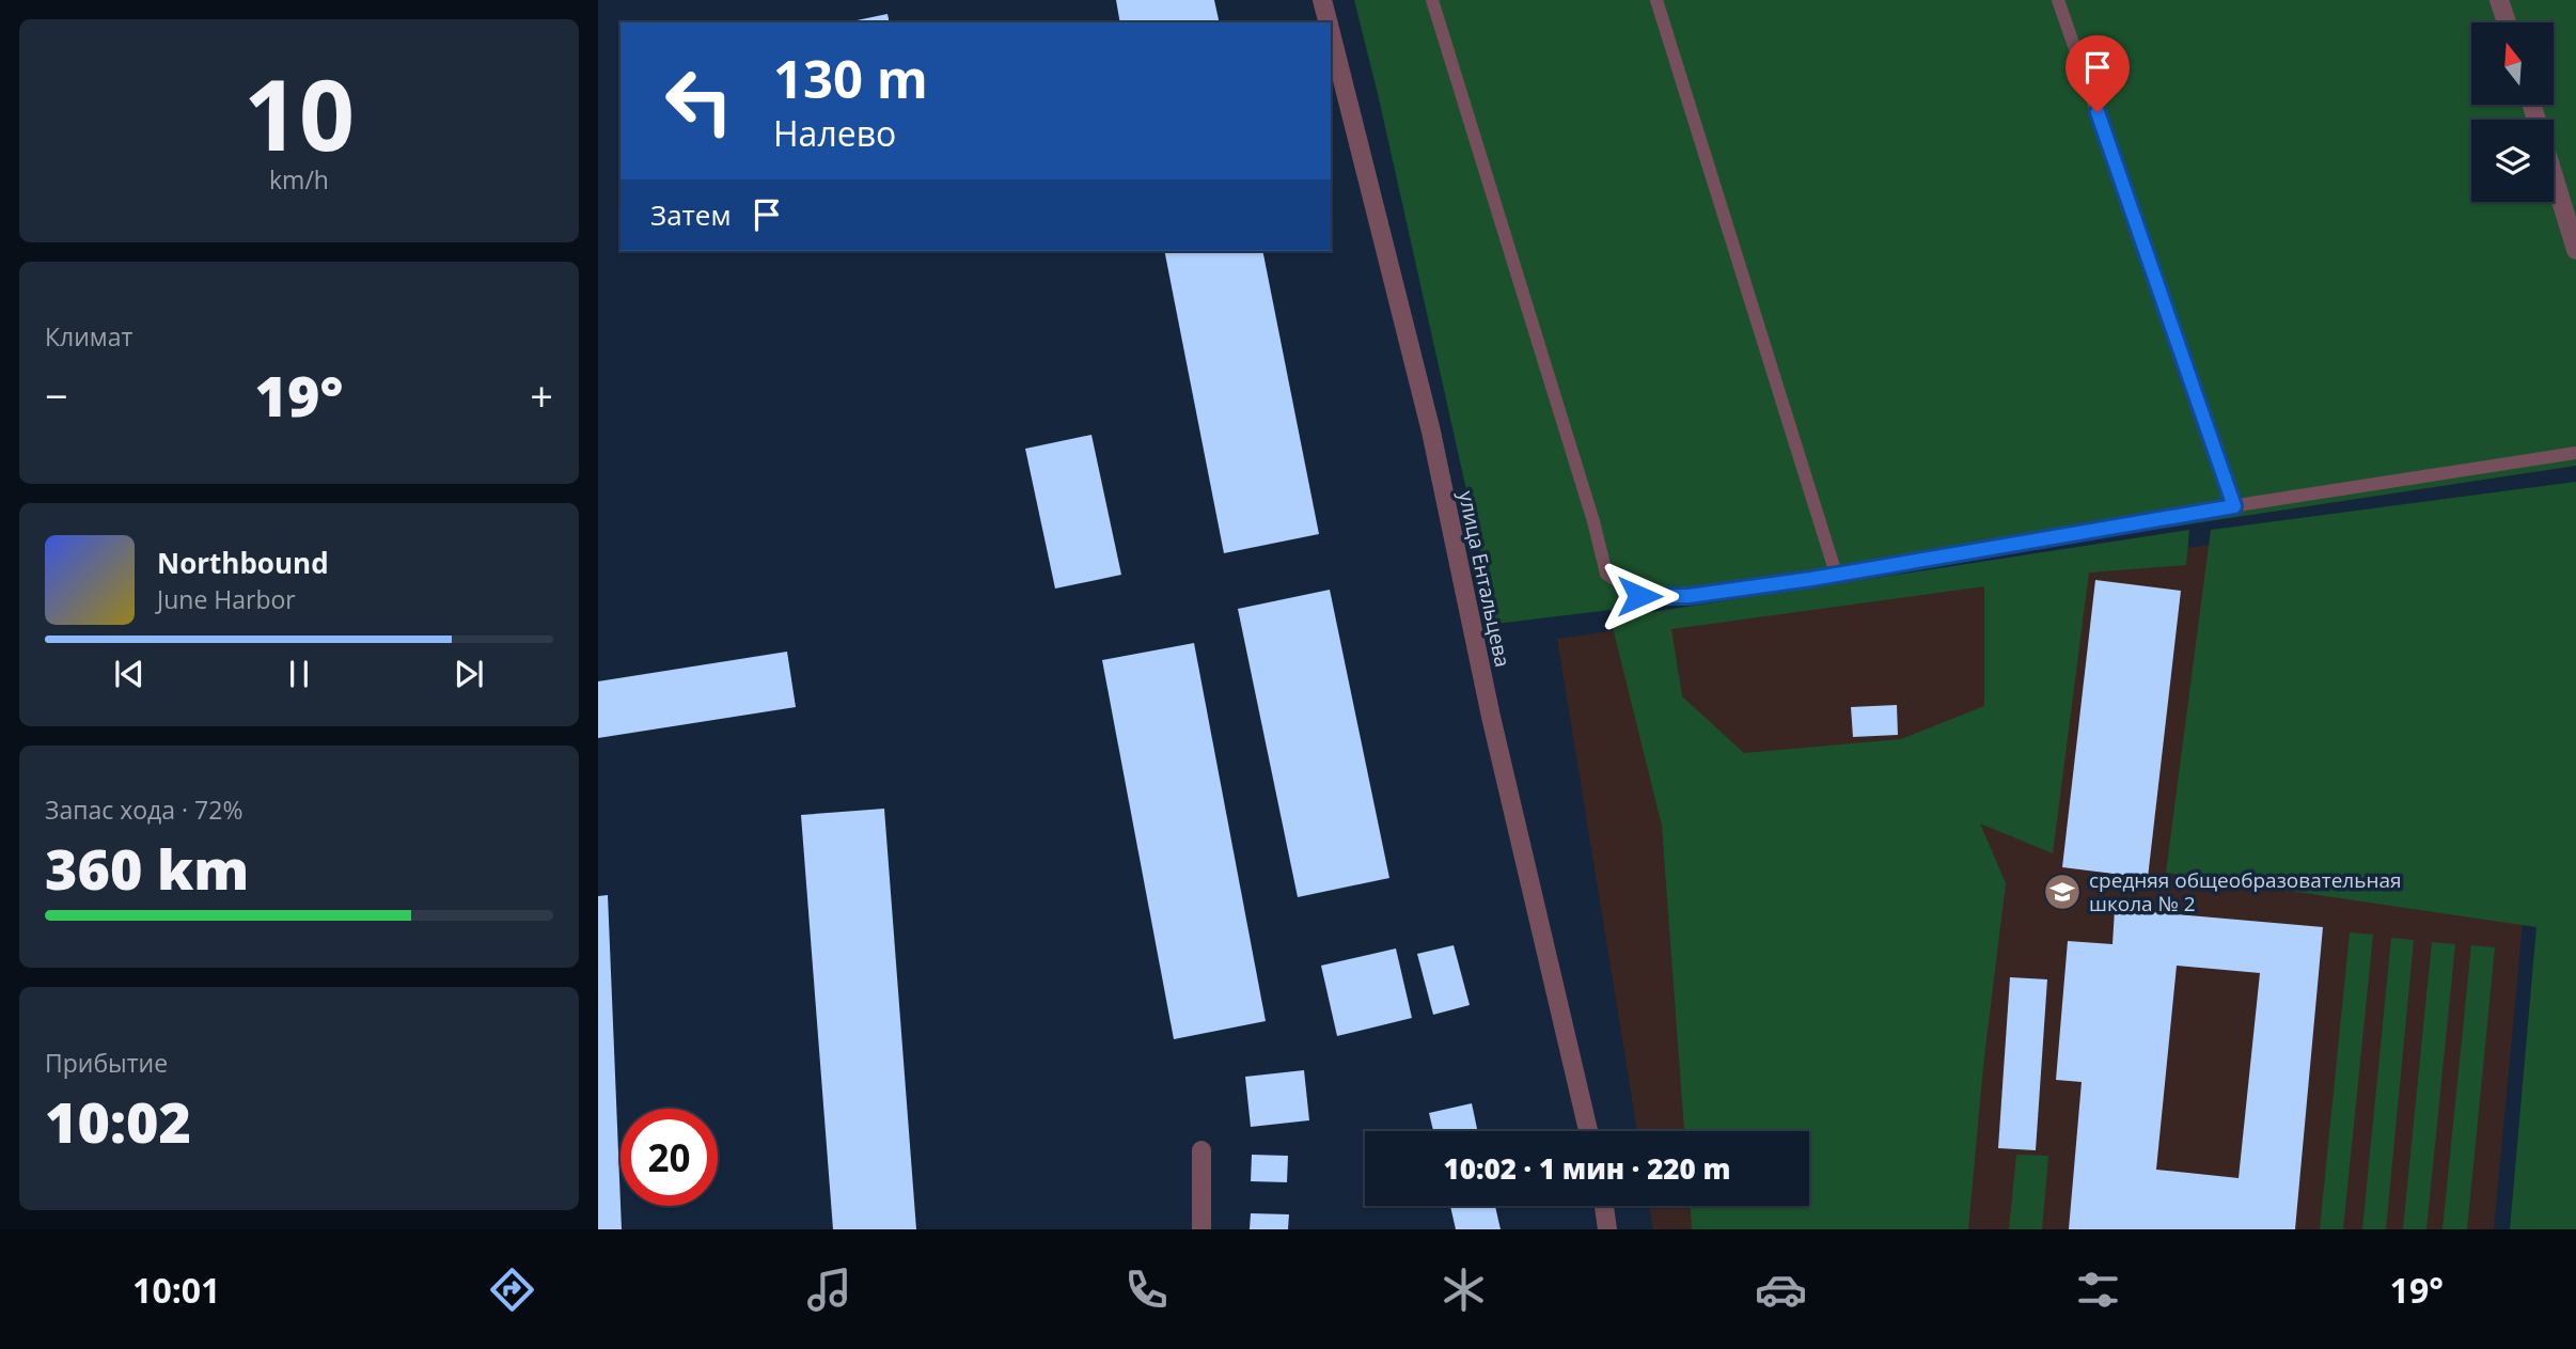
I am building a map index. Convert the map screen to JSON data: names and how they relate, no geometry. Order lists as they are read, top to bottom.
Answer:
{
  "streets": {
    "street": ["улица Ентальцева"]
  },
  "places": {
    "school or university": ["средняя общеобразовательная школа № 2"]
  },
  "north": "top",
  "page": {
    "tile": [
      ["10", "km/h"],
      "Климат",
      ["Запас хода · 72%", "360 km"],
      ["Прибытие", "10:02"]
    ],
    "turn": ["130 m", "Налево"],
    "then": "Затем",
    "heat": ["−", "19°", "+"],
    "song": ["Northbound", "June Harbor"],
    "limit": "20",
    "trip": "10:02 · 1 мин · 220 m",
    "tabs": ["10:01", "19°"]
  }
}
